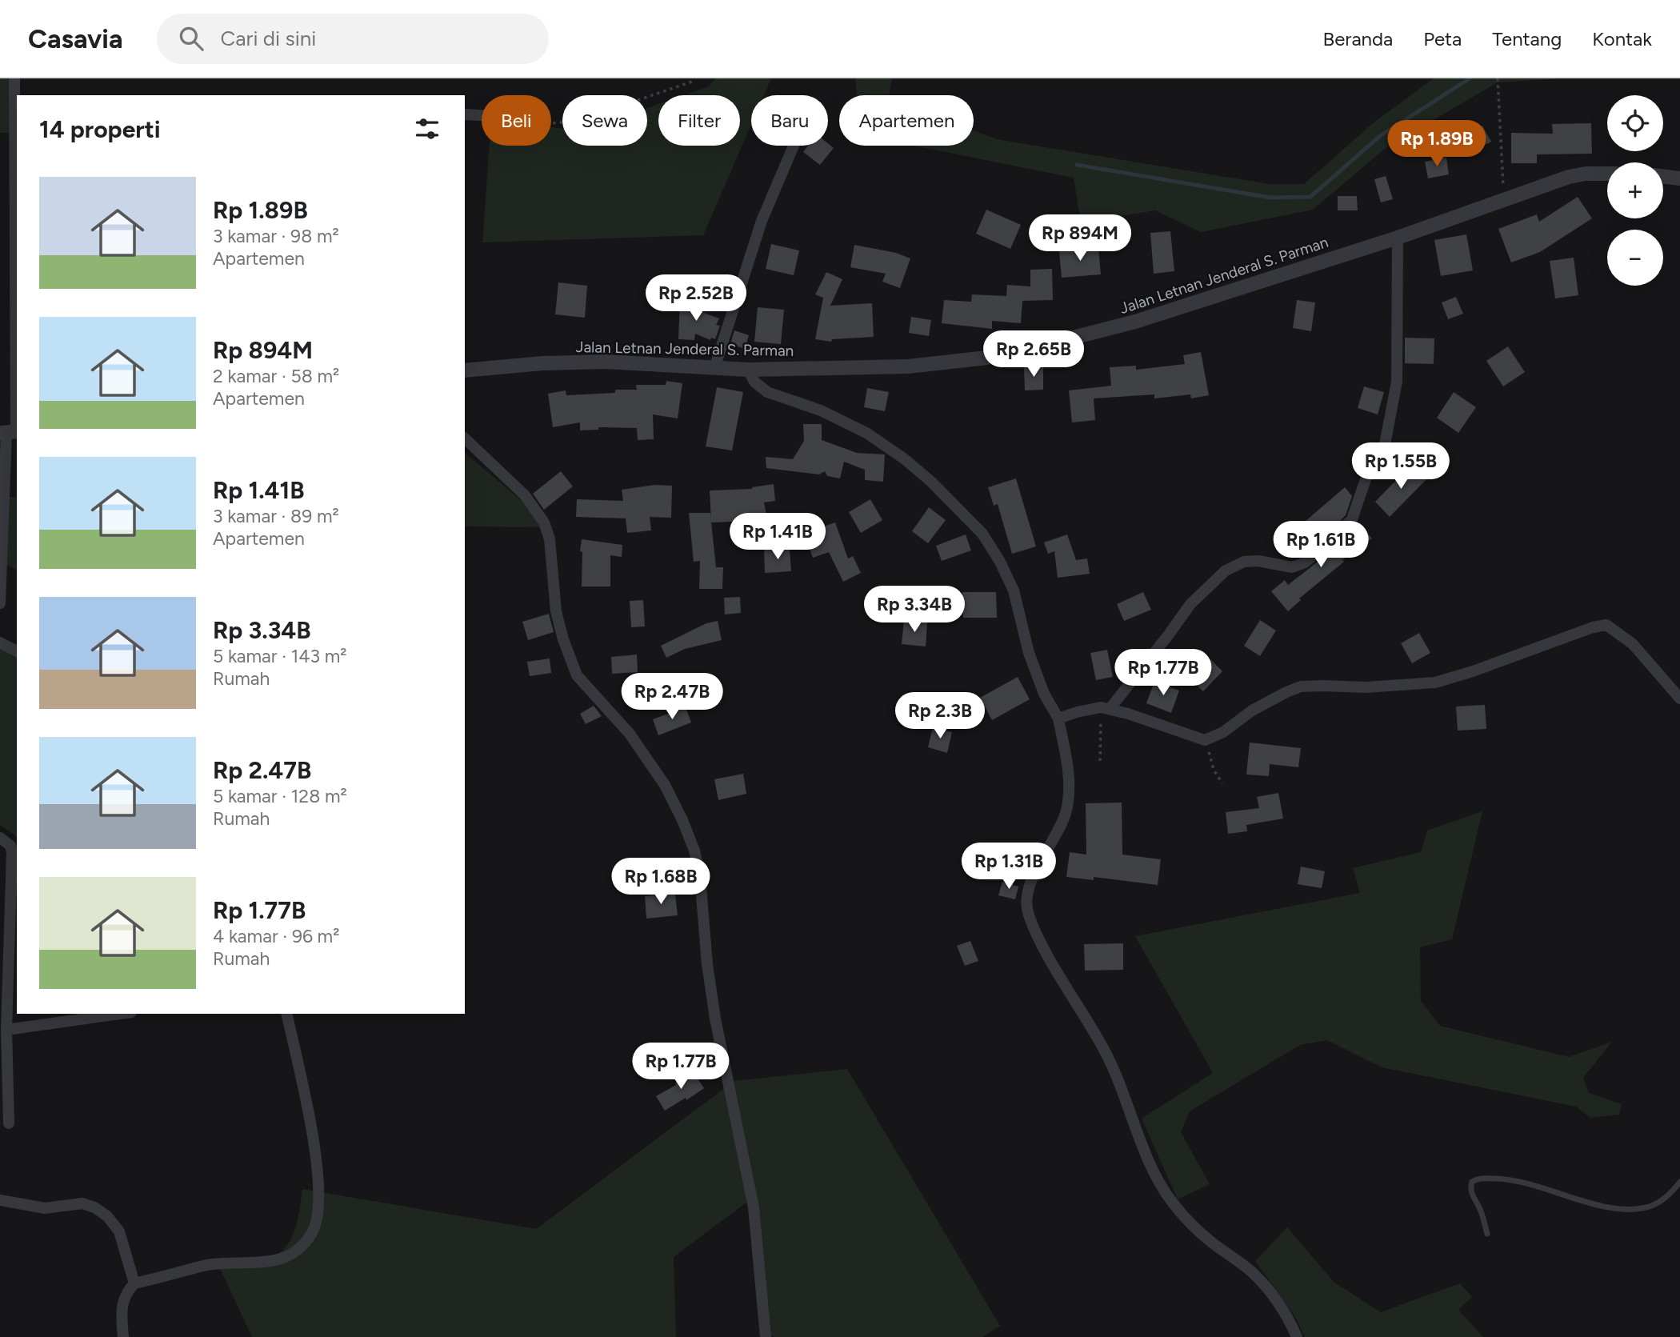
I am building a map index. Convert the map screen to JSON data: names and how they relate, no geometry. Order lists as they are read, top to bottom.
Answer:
{
  "streets": {
    "street": ["Jalan Letnan Jenderal S. Parman"]
  },
  "page": {
    "header": "Casavia",
    "search": "Cari di sini",
    "nav": [
      "Beranda",
      "Peta",
      "Tentang",
      "Kontak"
    ],
    "map_buttons": ["+", "−"],
    "chip": [
      "Beli",
      "Sewa",
      "Filter",
      "Baru",
      "Apartemen"
    ],
    "heading": "14 properti",
    "price": [
      "Rp 1.89B",
      "Rp 894M",
      "Rp 2.52B",
      "Rp 2.65B",
      "Rp 1.55B",
      "Rp 1.41B",
      "Rp 1.61B",
      "Rp 3.34B",
      "Rp 1.77B",
      "Rp 2.47B",
      "Rp 2.3B",
      "Rp 1.31B",
      "Rp 1.68B",
      "Rp 1.77B"
    ],
    "list": [
      {
        "name": "Rp 1.89B",
        "note": "3 kamar · 98 m² · Apartemen"
      },
      {
        "name": "Rp 894M",
        "note": "2 kamar · 58 m² · Apartemen"
      },
      {
        "name": "Rp 1.41B",
        "note": "3 kamar · 89 m² · Apartemen"
      },
      {
        "name": "Rp 3.34B",
        "note": "5 kamar · 143 m² · Rumah"
      },
      {
        "name": "Rp 2.47B",
        "note": "5 kamar · 128 m² · Rumah"
      },
      {
        "name": "Rp 1.77B",
        "note": "4 kamar · 96 m² · Rumah"
      }
    ]
  }
}
